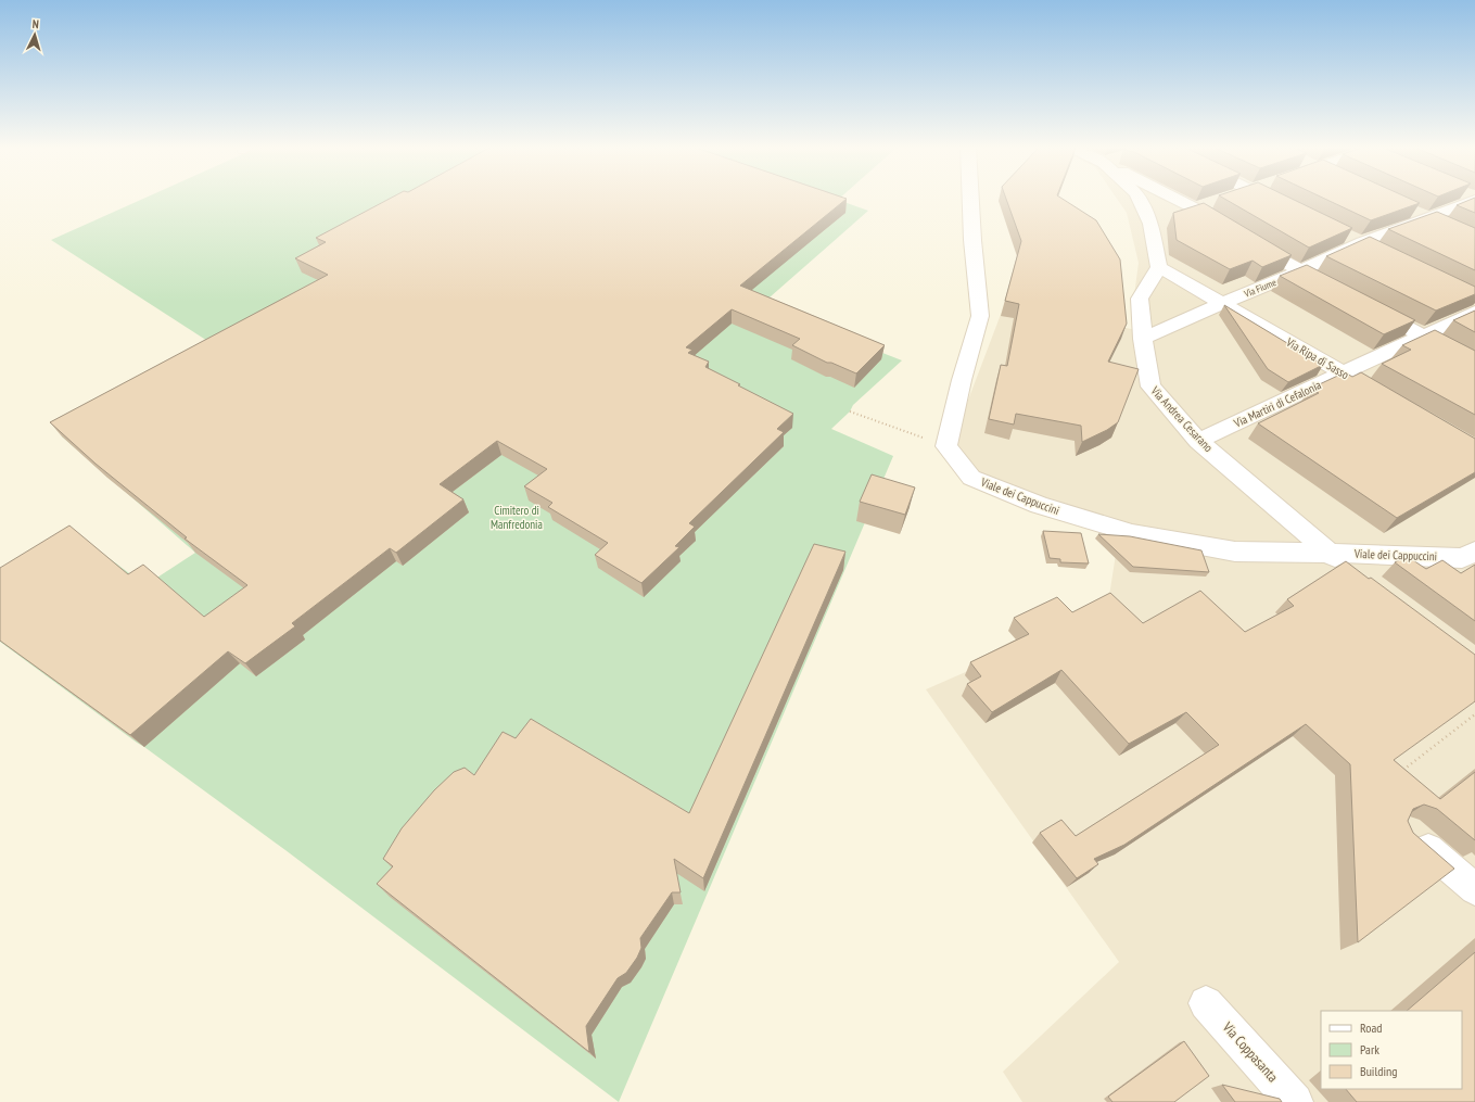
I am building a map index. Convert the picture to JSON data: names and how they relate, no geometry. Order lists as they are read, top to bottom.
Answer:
{
  "streets": {
    "street": [
      "Via Fiume",
      "Via Ripa di Sasso",
      "Via Martiri di Cefalonia",
      "Via Andrea Cesarano",
      "Viale dei Cappuccini",
      "Via Coppasanta"
    ]
  },
  "crossings": [
    ["Via Fiume", "Via Ripa di Sasso"],
    ["Via Fiume", "Via Andrea Cesarano"],
    ["Via Ripa di Sasso", "Via Martiri di Cefalonia"],
    ["Via Ripa di Sasso", "Via Andrea Cesarano"],
    ["Via Martiri di Cefalonia", "Via Andrea Cesarano"],
    ["Via Andrea Cesarano", "Viale dei Cappuccini"]
  ],
  "parks": ["Cimitero di Manfredonia"],
  "legend": ["Road", "Park", "Building"],
  "north": "top"
}
